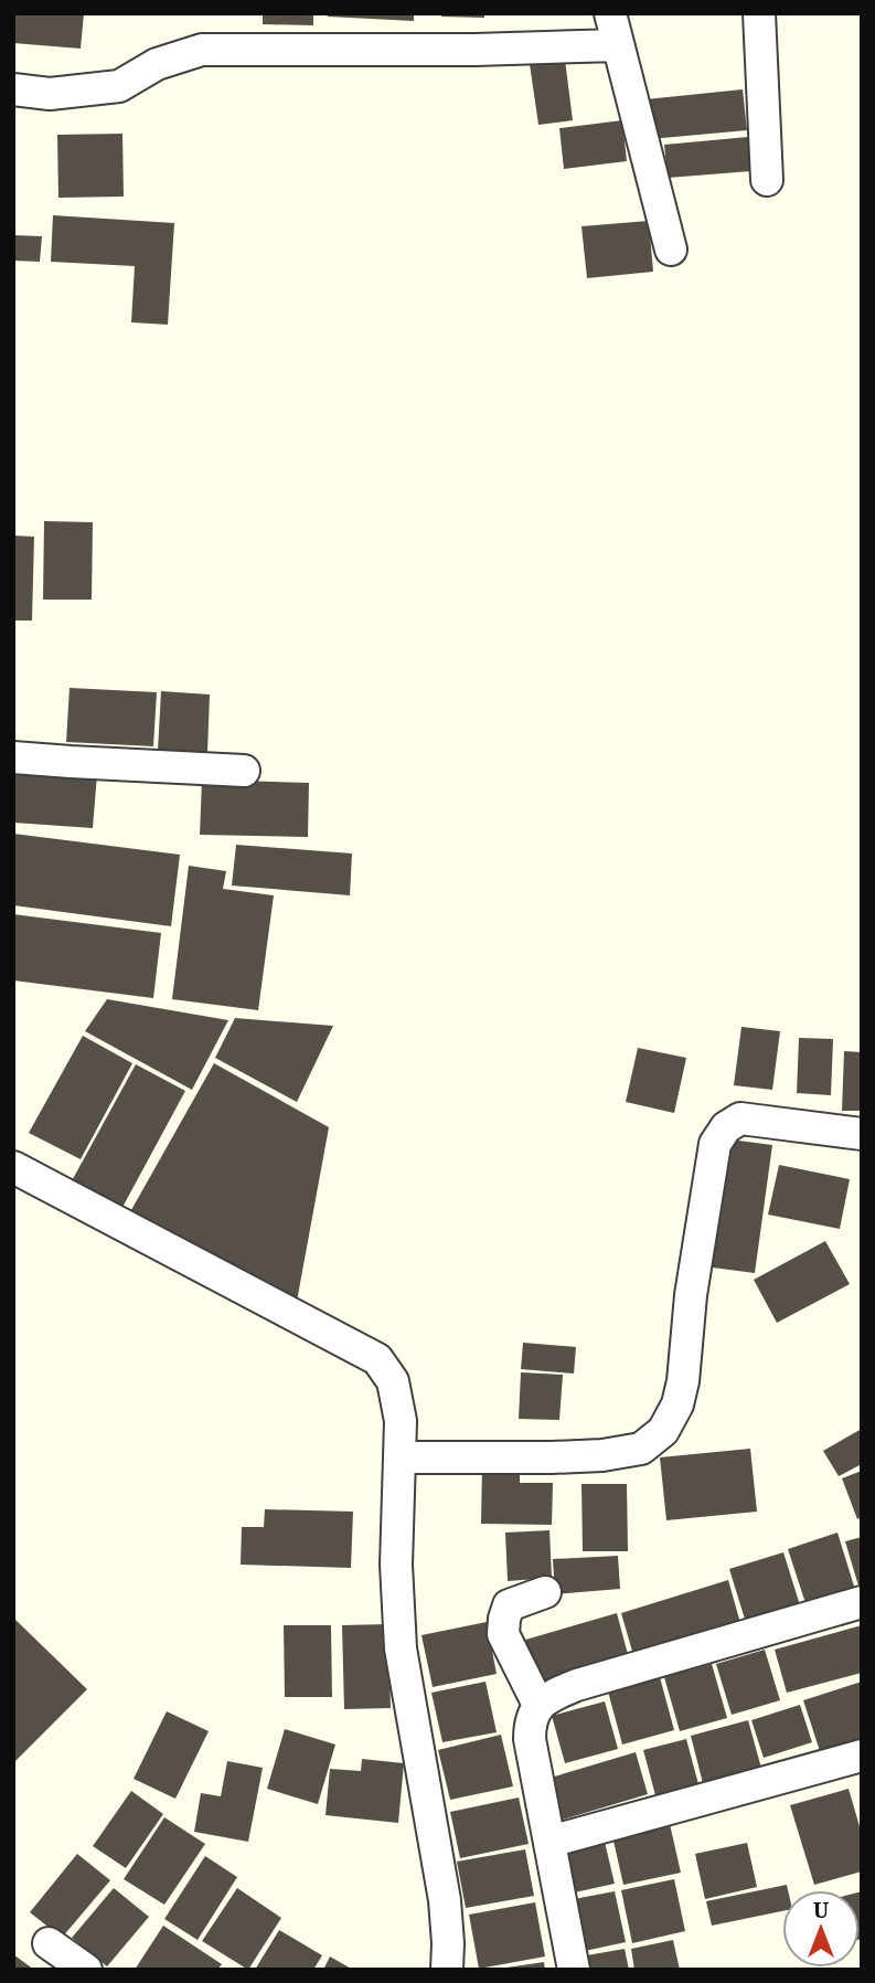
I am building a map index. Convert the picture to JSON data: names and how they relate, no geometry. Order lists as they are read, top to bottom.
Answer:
{
  "north": "top"
}
